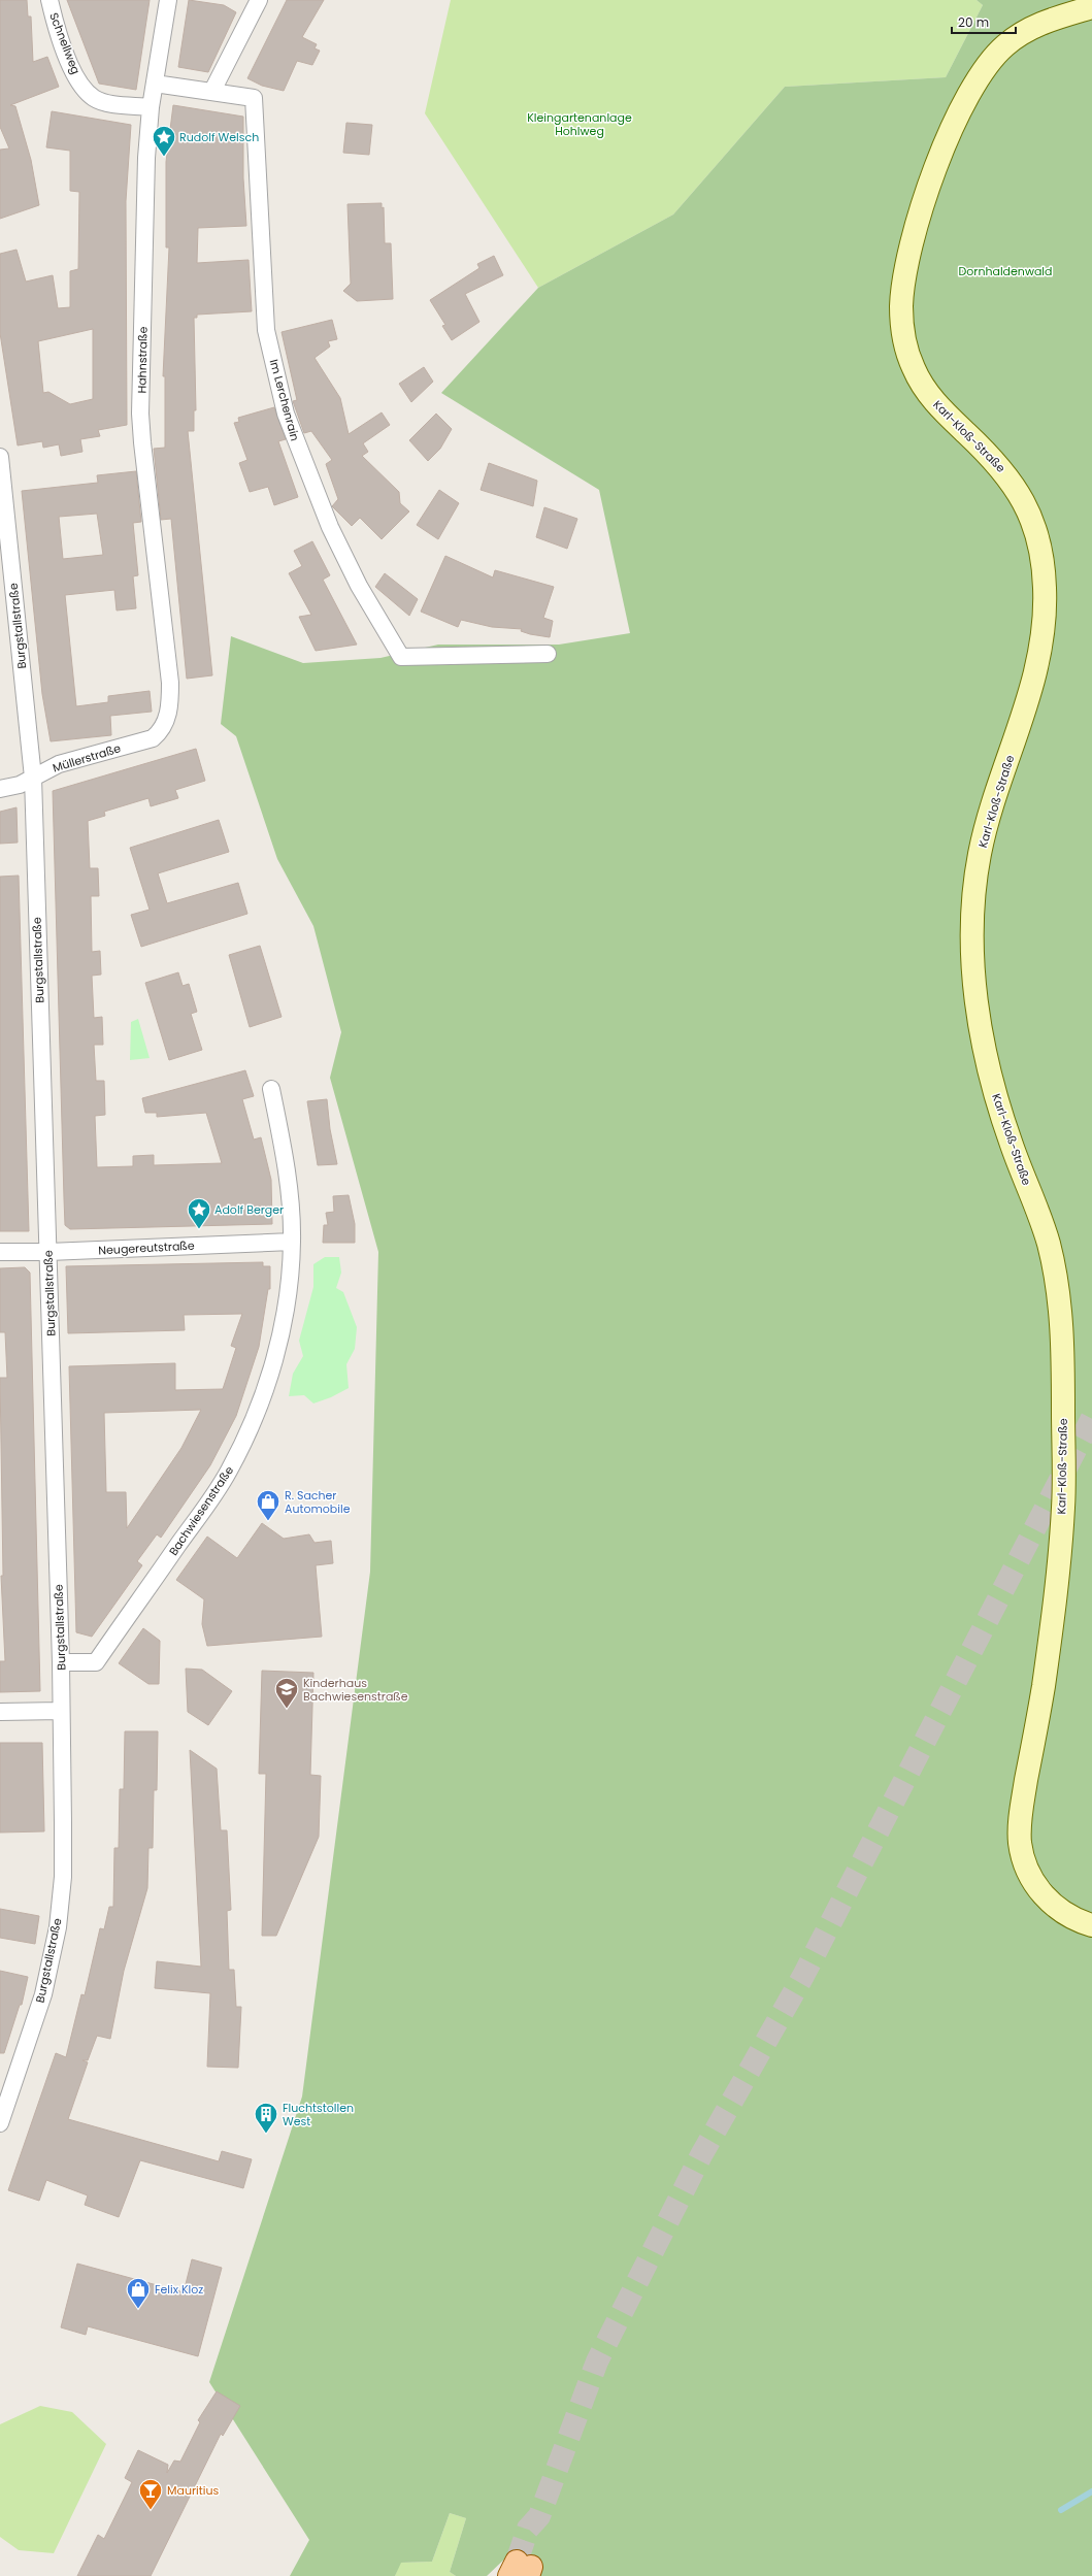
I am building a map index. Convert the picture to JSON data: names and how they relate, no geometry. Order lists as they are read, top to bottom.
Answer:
{
  "streets": {
    "main road": ["Karl-Kloß-Straße"],
    "street": [
      "Schnellweg",
      "Hahnstraße",
      "Im Lerchenrain",
      "Burgstallstraße",
      "Müllerstraße",
      "Neugereutstraße",
      "Bachwiesenstraße"
    ]
  },
  "crossings": [
    ["Schnellweg", "Hahnstraße"],
    ["Hahnstraße", "Im Lerchenrain"],
    ["Hahnstraße", "Müllerstraße"],
    ["Burgstallstraße", "Müllerstraße"],
    ["Burgstallstraße", "Neugereutstraße"],
    ["Burgstallstraße", "Bachwiesenstraße"],
    ["Neugereutstraße", "Bachwiesenstraße"]
  ],
  "parks": ["Kleingartenanlage Hohlweg", "Dornhaldenwald"],
  "places": {
    "place": ["Rudolf Welsch", "Adolf Berger"],
    "shop": ["R. Sacher Automobile", "Felix Kloz"],
    "school or university": ["Kinderhaus Bachwiesenstraße"],
    "building": ["Fluchtstollen West"],
    "bar": ["Mauritius"]
  },
  "scale_bar": "20 m"
}
